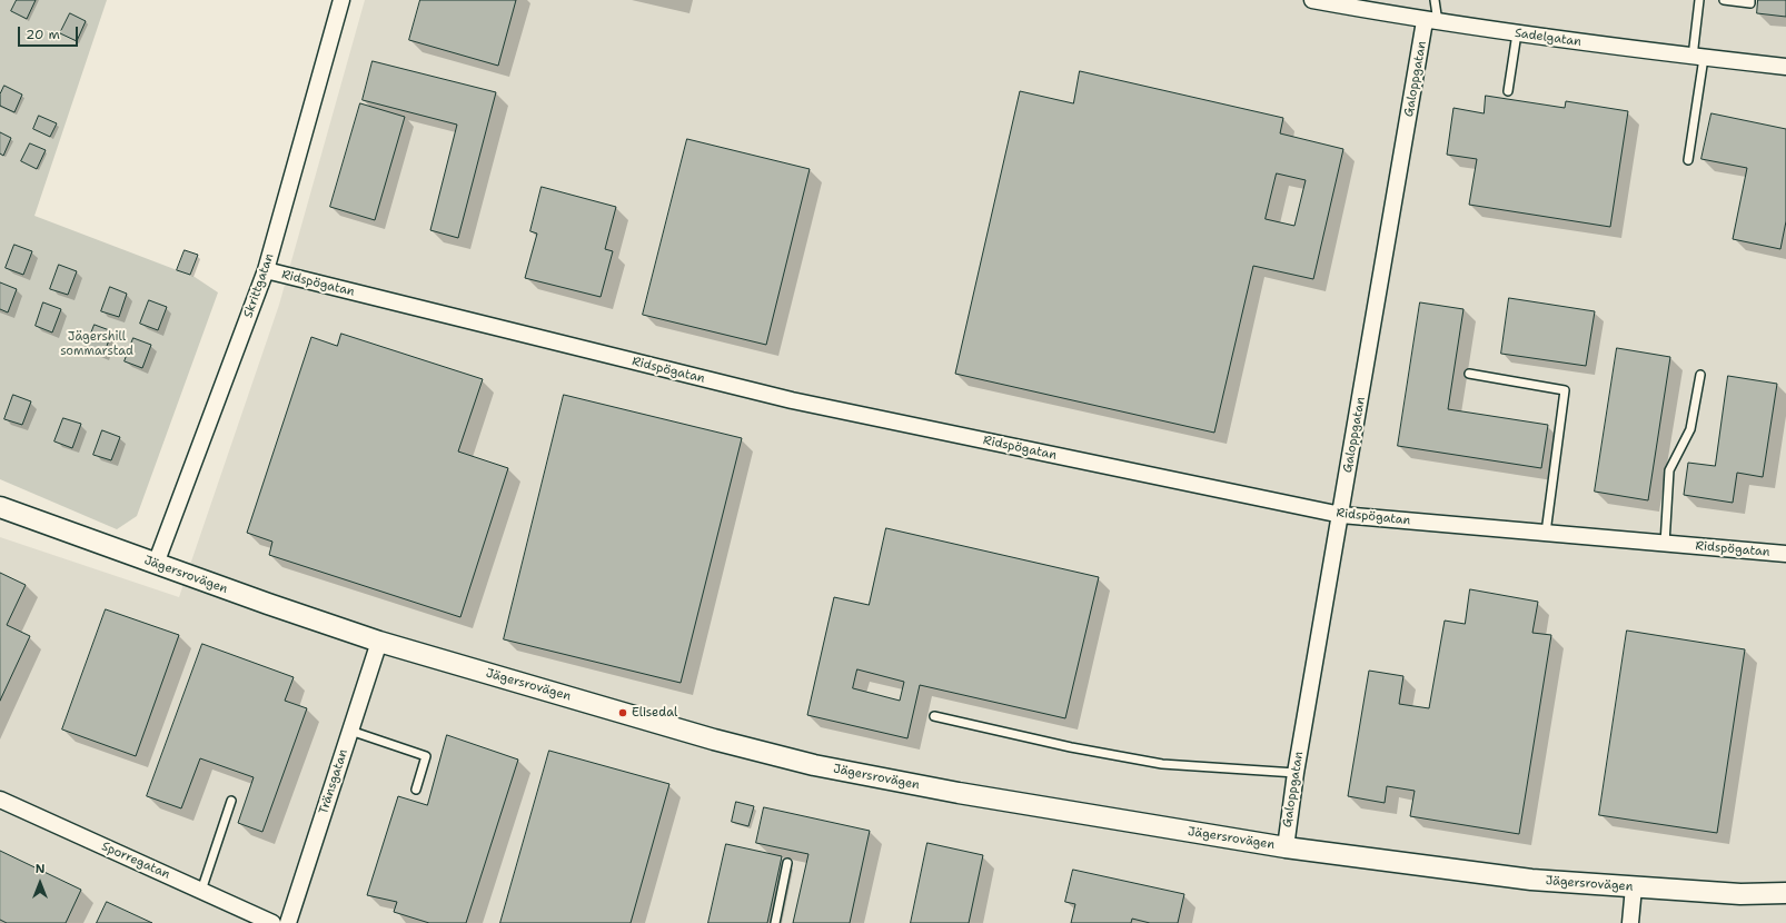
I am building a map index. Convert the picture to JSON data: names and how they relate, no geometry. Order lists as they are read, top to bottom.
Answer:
{
  "streets": {
    "street": [
      "Sadelgatan",
      "Galoppgatan",
      "Ridspögatan",
      "Skrittgatan",
      "Jägersrovägen",
      "Tränsgatan",
      "Sporregatan"
    ]
  },
  "crossings": [
    ["Sadelgatan", "Galoppgatan"],
    ["Galoppgatan", "Ridspögatan"],
    ["Galoppgatan", "Jägersrovägen"],
    ["Ridspögatan", "Skrittgatan"],
    ["Skrittgatan", "Jägersrovägen"],
    ["Jägersrovägen", "Tränsgatan"]
  ],
  "parks": ["Jägershill sommarstad"],
  "places": ["Elisedal"],
  "scale_bar": "20 m",
  "north": "top"
}
